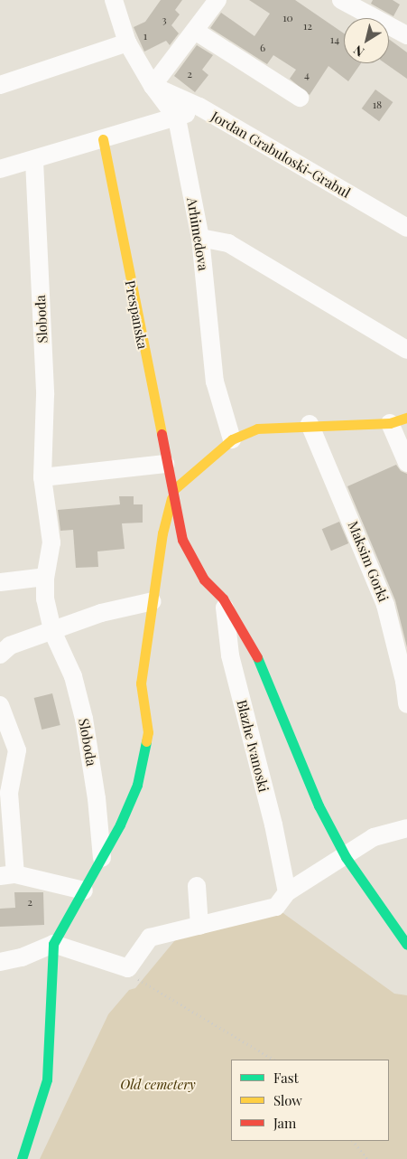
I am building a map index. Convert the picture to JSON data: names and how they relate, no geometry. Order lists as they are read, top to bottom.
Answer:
{
  "streets": {
    "street": [
      "Jordan Grabuloski-Grabul",
      "Arhimedova",
      "Prespanska",
      "Sloboda",
      "Maksim Gorki",
      "Blazhe Ivanoski"
    ]
  },
  "crossings": [
    ["Jordan Grabuloski-Grabul", "Arhimedova"]
  ],
  "parks": ["Old cemetery"],
  "house_numbers": [
    "10",
    "3",
    "12",
    "1",
    "14",
    "6",
    "2",
    "4",
    "18",
    "2"
  ],
  "legend": ["Fast", "Slow", "Jam"],
  "north": "bottom left"
}
